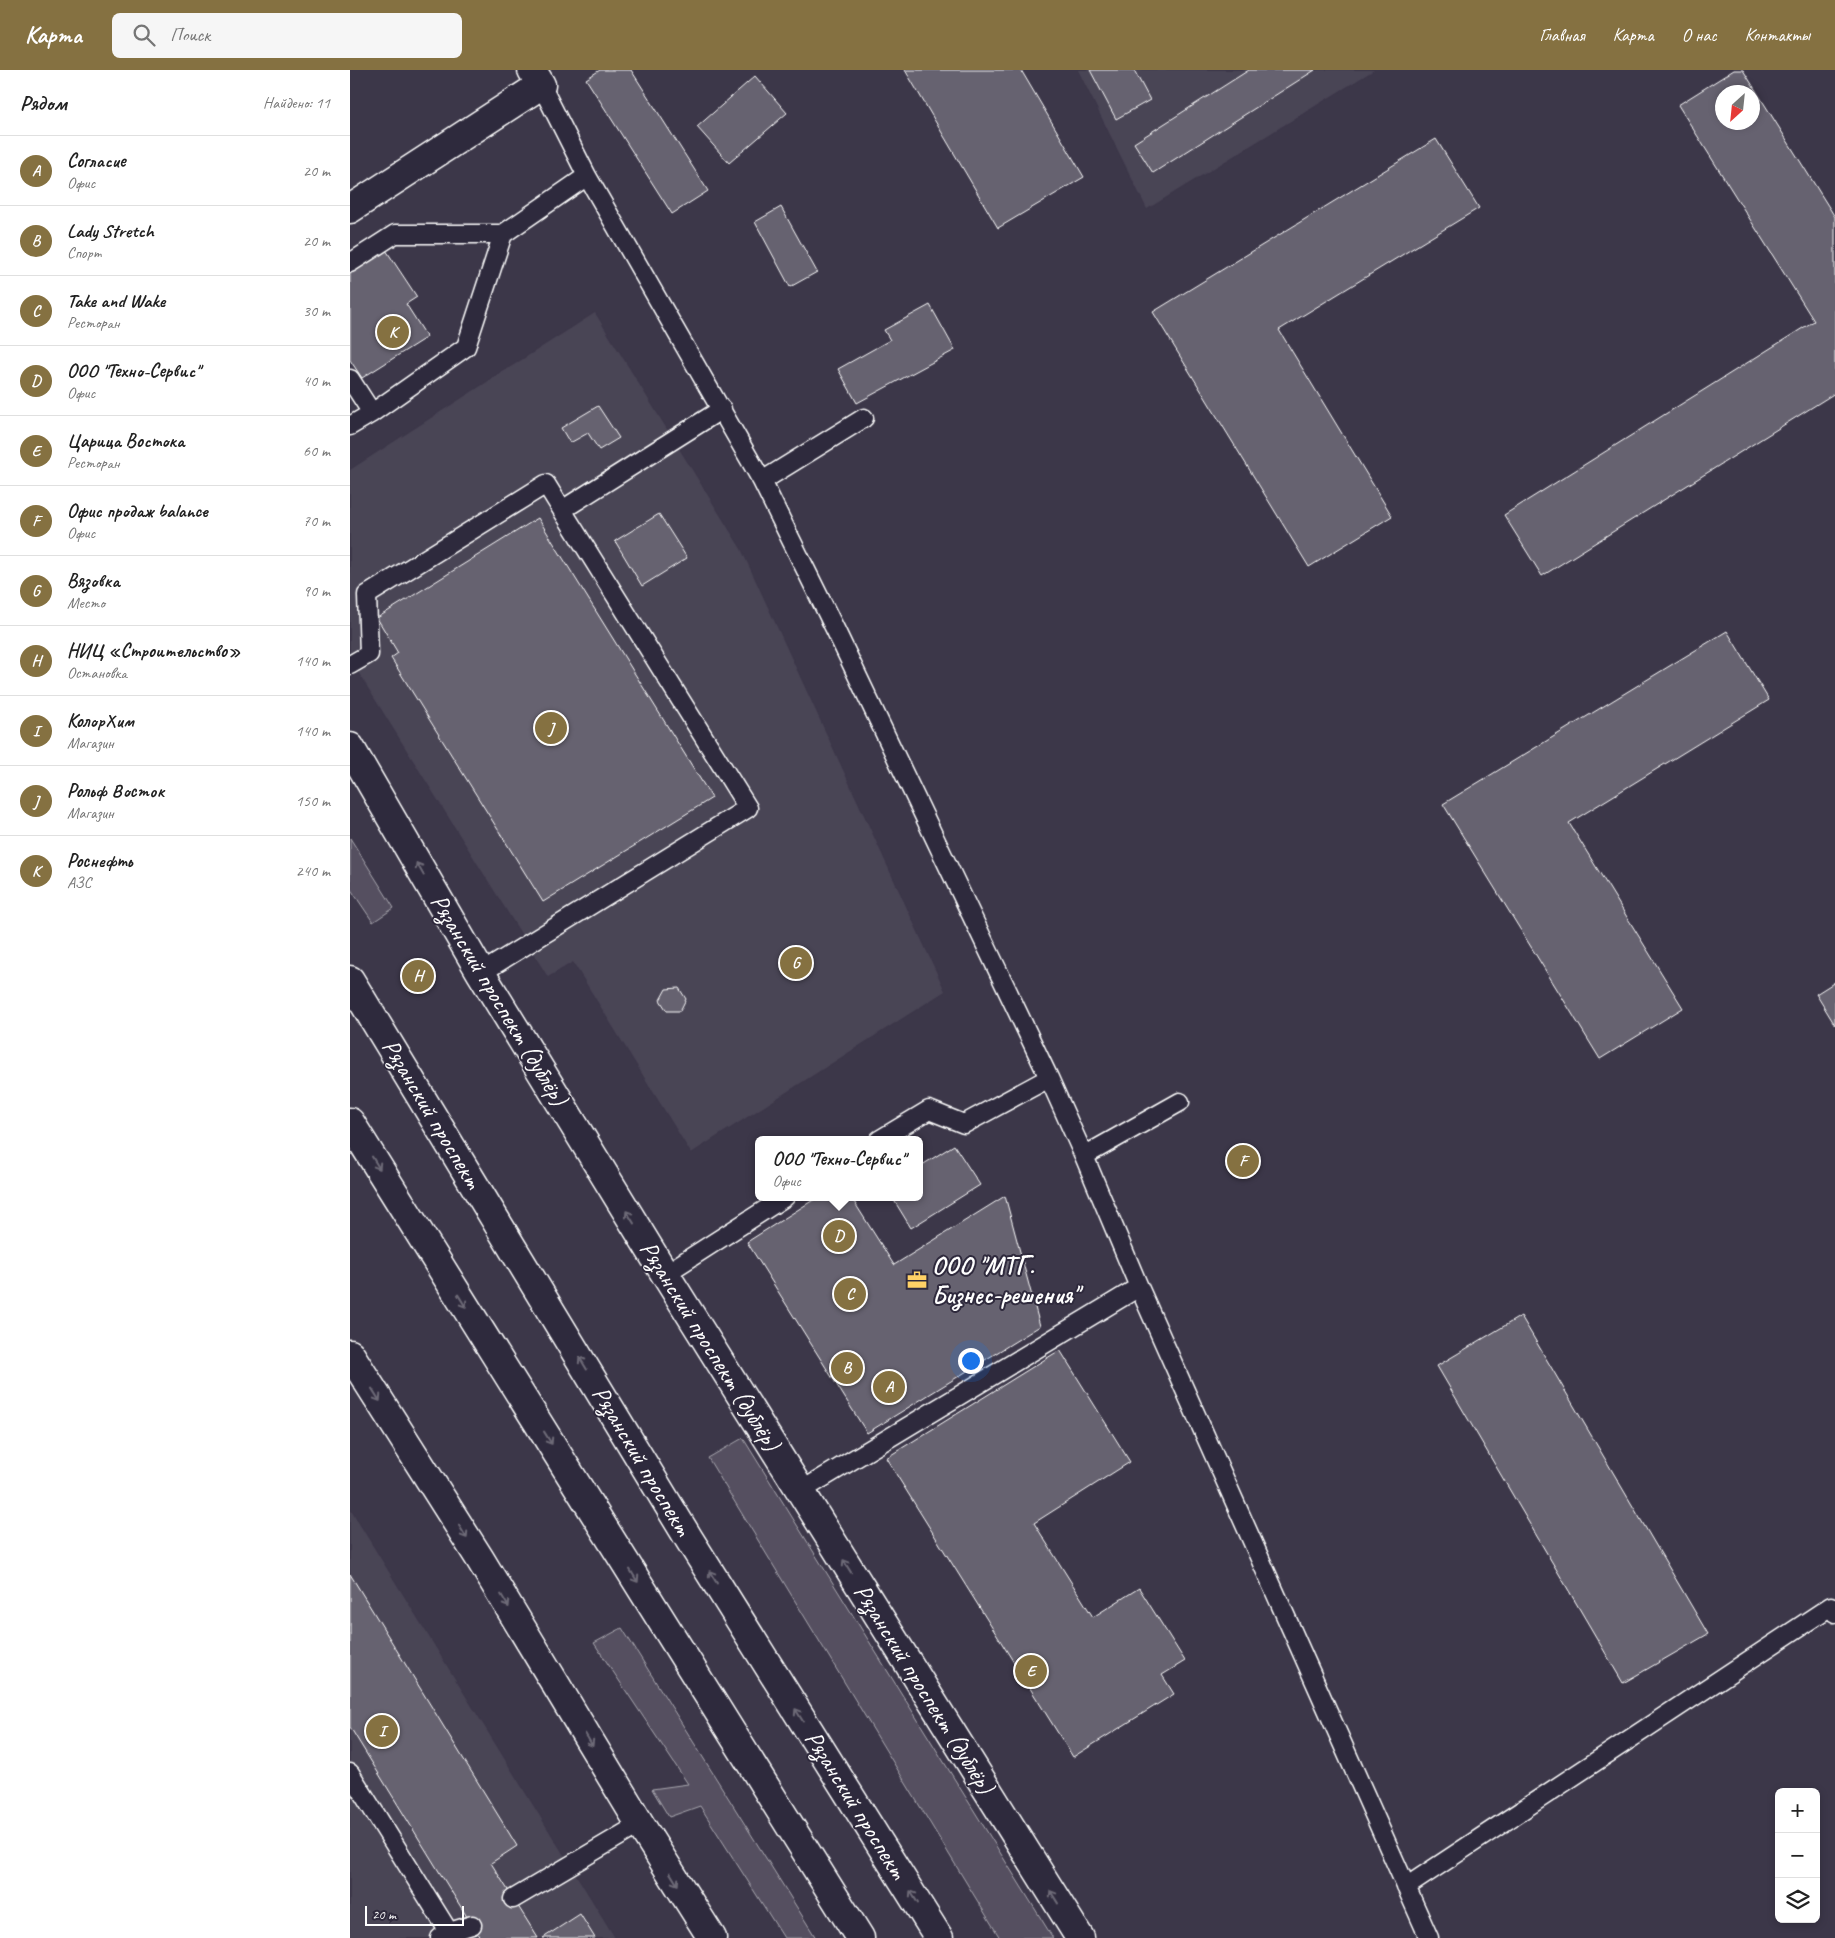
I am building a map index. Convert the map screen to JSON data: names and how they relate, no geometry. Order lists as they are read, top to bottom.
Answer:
{
  "streets": {
    "main road": ["Рязанский проспект (дублёр)", "Рязанский проспект"]
  },
  "places": {
    "office": ["ООО \"МТГ. Бизнес-решения\""]
  },
  "scale_bar": "20 m",
  "north": "bottom left",
  "page": {
    "header": "Карта",
    "search": "Поиск",
    "nav": [
      "Главная",
      "Карта",
      "О нас",
      "Контакты"
    ],
    "heading": ["Рядом", "Найдено: 11"],
    "list": [
      {
        "mark": "A",
        "name": "Согласие",
        "note": "Офис",
        "value": "20 m"
      },
      {
        "mark": "B",
        "name": "Lady Stretch",
        "note": "Спорт",
        "value": "20 m"
      },
      {
        "mark": "C",
        "name": "Take and Wake",
        "note": "Ресторан",
        "value": "30 m"
      },
      {
        "mark": "D",
        "name": "ООО \"Техно-Сервис\"",
        "note": "Офис",
        "value": "40 m"
      },
      {
        "mark": "E",
        "name": "Царица Востока",
        "note": "Ресторан",
        "value": "60 m"
      },
      {
        "mark": "F",
        "name": "Офис продаж balance",
        "note": "Офис",
        "value": "70 m"
      },
      {
        "mark": "G",
        "name": "Вязовка",
        "note": "Место",
        "value": "90 m"
      },
      {
        "mark": "H",
        "name": "НИЦ «Строительство»",
        "note": "Остановка",
        "value": "140 m"
      },
      {
        "mark": "I",
        "name": "КолорХим",
        "note": "Магазин",
        "value": "140 m"
      },
      {
        "mark": "J",
        "name": "Рольф Восток",
        "note": "Магазин",
        "value": "150 m"
      },
      {
        "mark": "K",
        "name": "Роснефть",
        "note": "АЗС",
        "value": "240 m"
      }
    ],
    "pins": [
      "K",
      "J",
      "G",
      "H",
      "F",
      "D",
      "C",
      "B",
      "A",
      "E",
      "I"
    ],
    "popup": ["ООО \"Техно-Сервис\"", "Офис"],
    "map_buttons": ["+", "−"],
    "scale": "20 m"
  }
}
